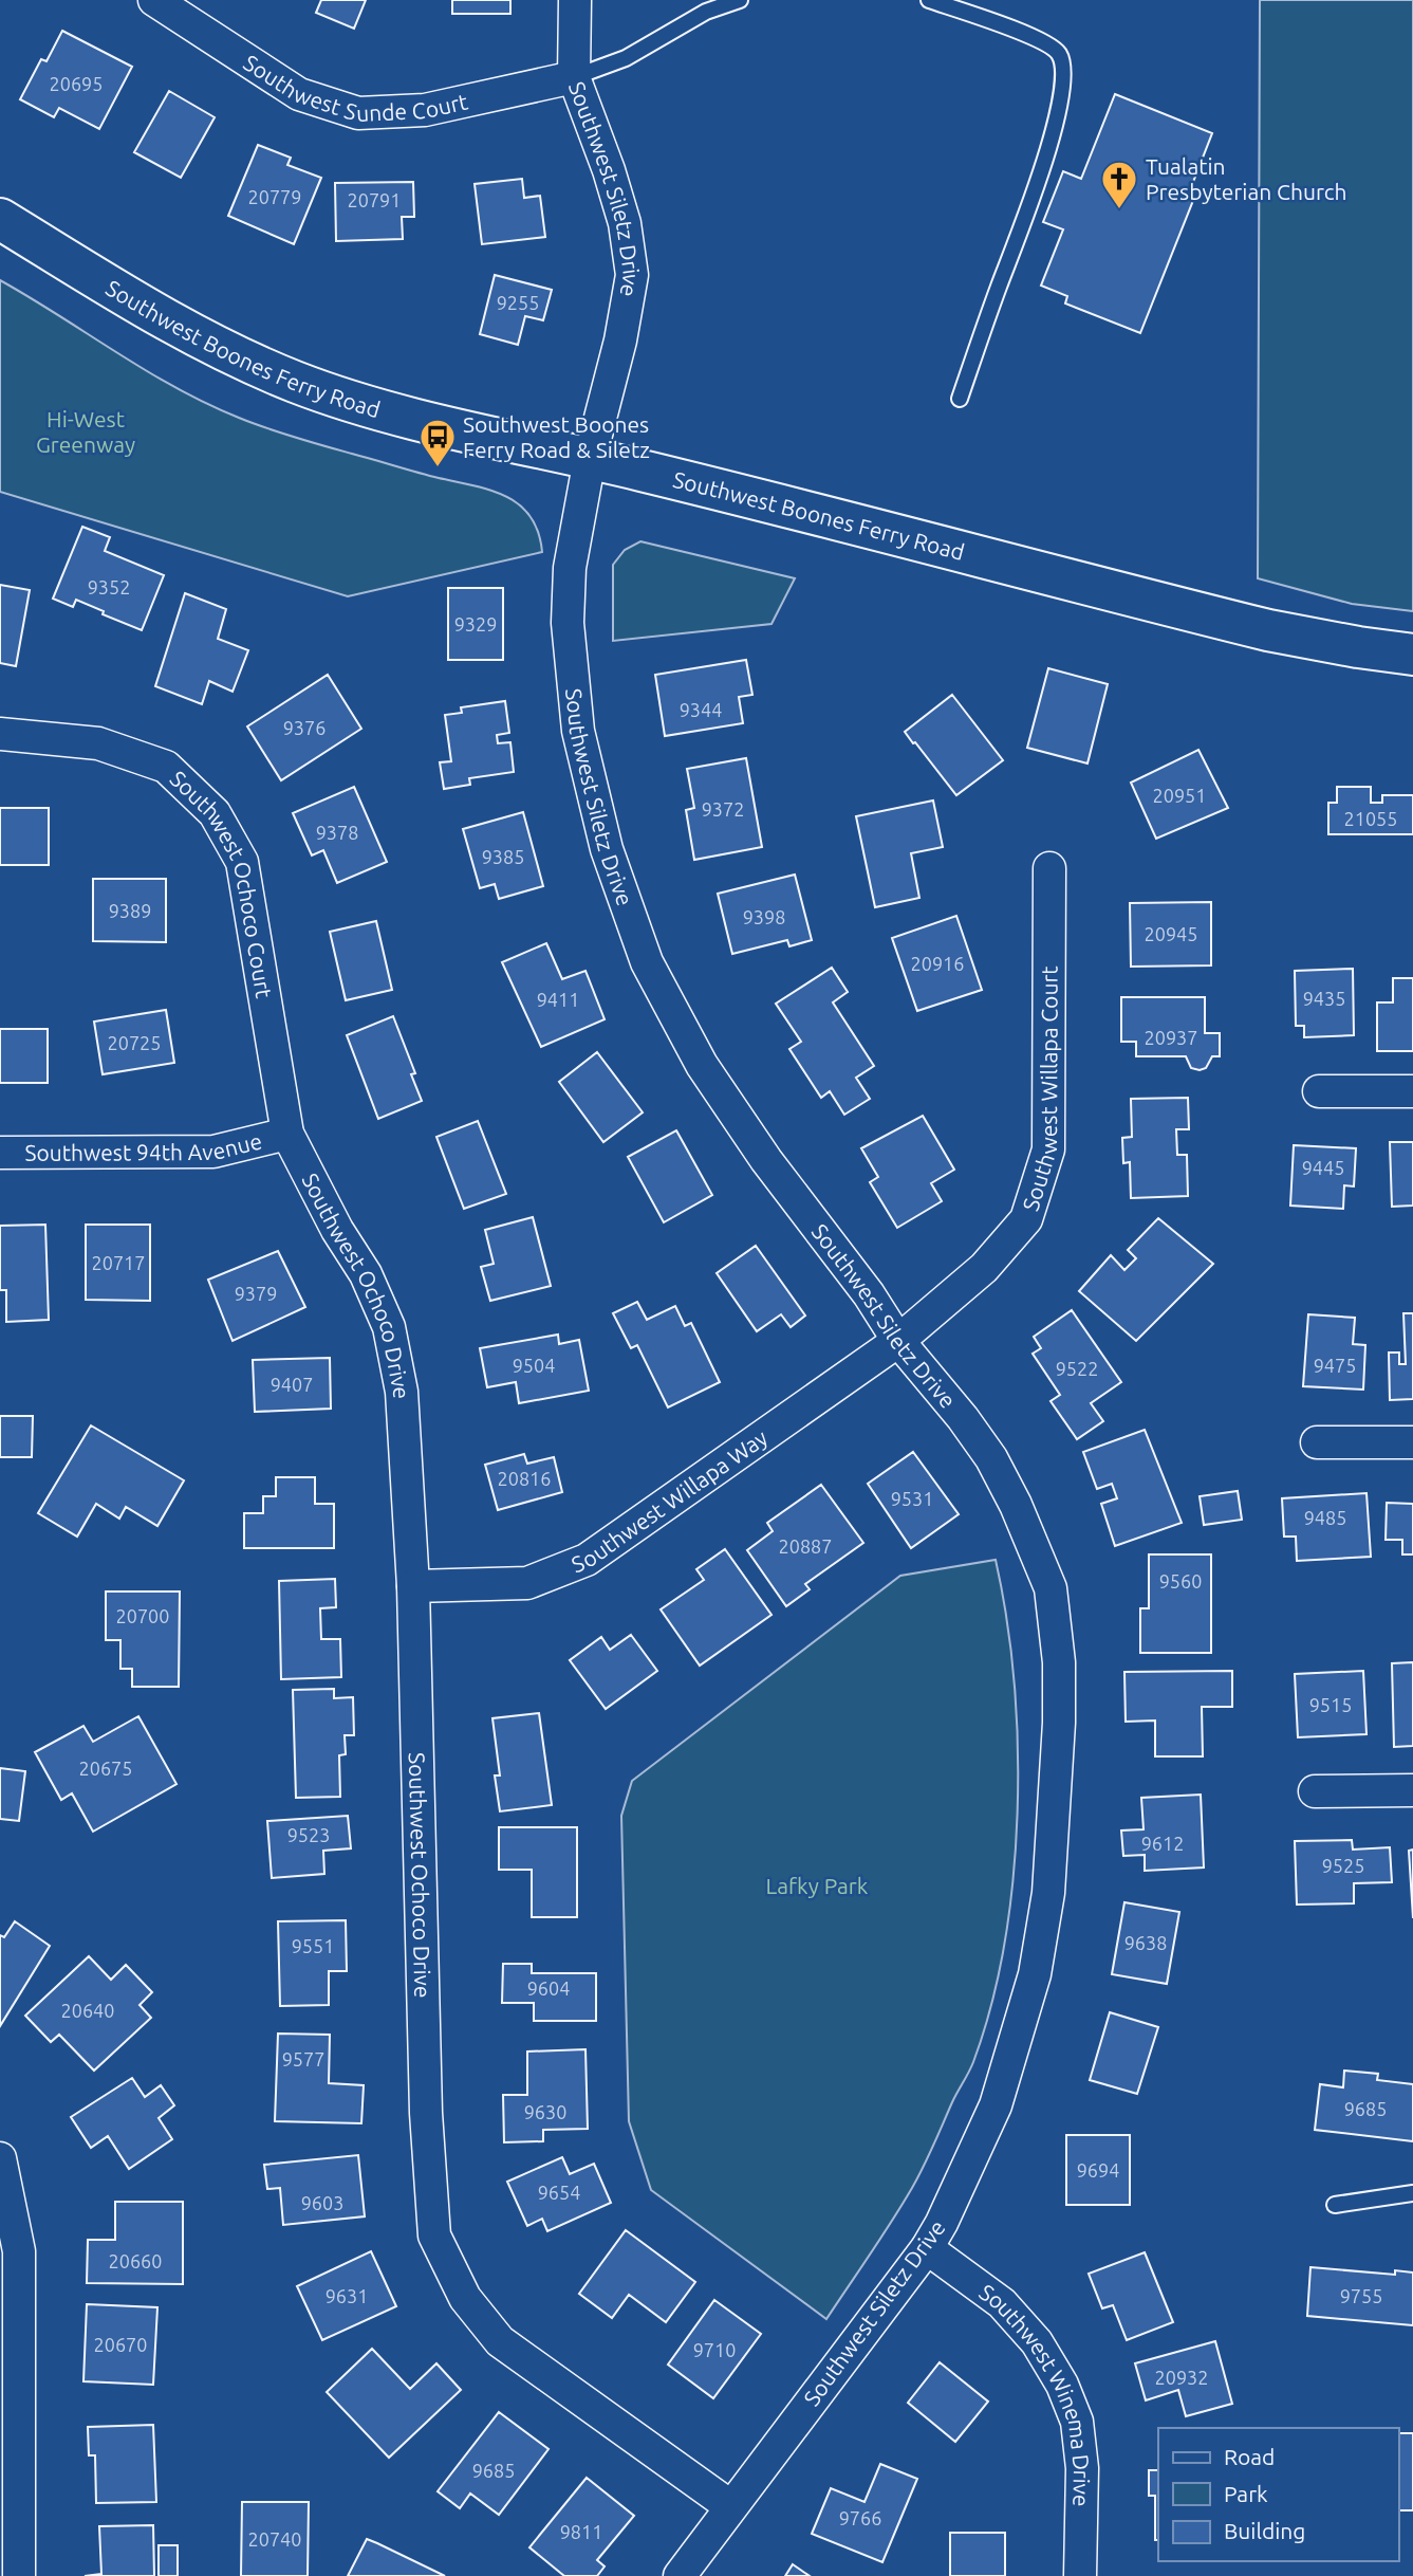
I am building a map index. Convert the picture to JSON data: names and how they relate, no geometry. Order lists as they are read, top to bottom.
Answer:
{
  "streets": {
    "main road": ["Southwest Boones Ferry Road"],
    "street": [
      "Southwest Sunde Court",
      "Southwest Siletz Drive",
      "Southwest Ochoco Court",
      "Southwest Willapa Court",
      "Southwest 94th Avenue",
      "Southwest Ochoco Drive",
      "Southwest Willapa Way",
      "Southwest Winema Drive"
    ]
  },
  "crossings": [
    ["Southwest Sunde Court", "Southwest Siletz Drive"],
    ["Southwest Siletz Drive", "Southwest Boones Ferry Road"],
    ["Southwest Siletz Drive", "Southwest Willapa Court"],
    ["Southwest Siletz Drive", "Southwest Ochoco Drive"],
    ["Southwest Siletz Drive", "Southwest Willapa Way"],
    ["Southwest Siletz Drive", "Southwest Winema Drive"],
    ["Southwest Ochoco Court", "Southwest 94th Avenue"],
    ["Southwest Ochoco Court", "Southwest Ochoco Drive"],
    ["Southwest Willapa Court", "Southwest Willapa Way"],
    ["Southwest 94th Avenue", "Southwest Ochoco Drive"],
    ["Southwest Ochoco Drive", "Southwest Willapa Way"]
  ],
  "parks": ["Hi-West Greenway", "Lafky Park"],
  "places": {
    "church": ["Tualatin Presbyterian Church"],
    "bus stop": ["Southwest Boones Ferry Road & Siletz"]
  },
  "house_numbers": [
    "20695",
    "20779",
    "20791",
    "9255",
    "9352",
    "9329",
    "9344",
    "9376",
    "20951",
    "9372",
    "21055",
    "9378",
    "9385",
    "9389",
    "9398",
    "20945",
    "20916",
    "9435",
    "9411",
    "20937",
    "20725",
    "9445",
    "20717",
    "9379",
    "9504",
    "9475",
    "9522",
    "9407",
    "20816",
    "9531",
    "9485",
    "20887",
    "9560",
    "20700",
    "9515",
    "20675",
    "9523",
    "9612",
    "9525",
    "9638",
    "9551",
    "9604",
    "20640",
    "9577",
    "9685",
    "9630",
    "9694",
    "9654",
    "9603",
    "20660",
    "9631",
    "9755",
    "20670",
    "9710",
    "20932",
    "9685",
    "9766",
    "9811",
    "20740"
  ],
  "legend": ["Road", "Park", "Building"]
}
